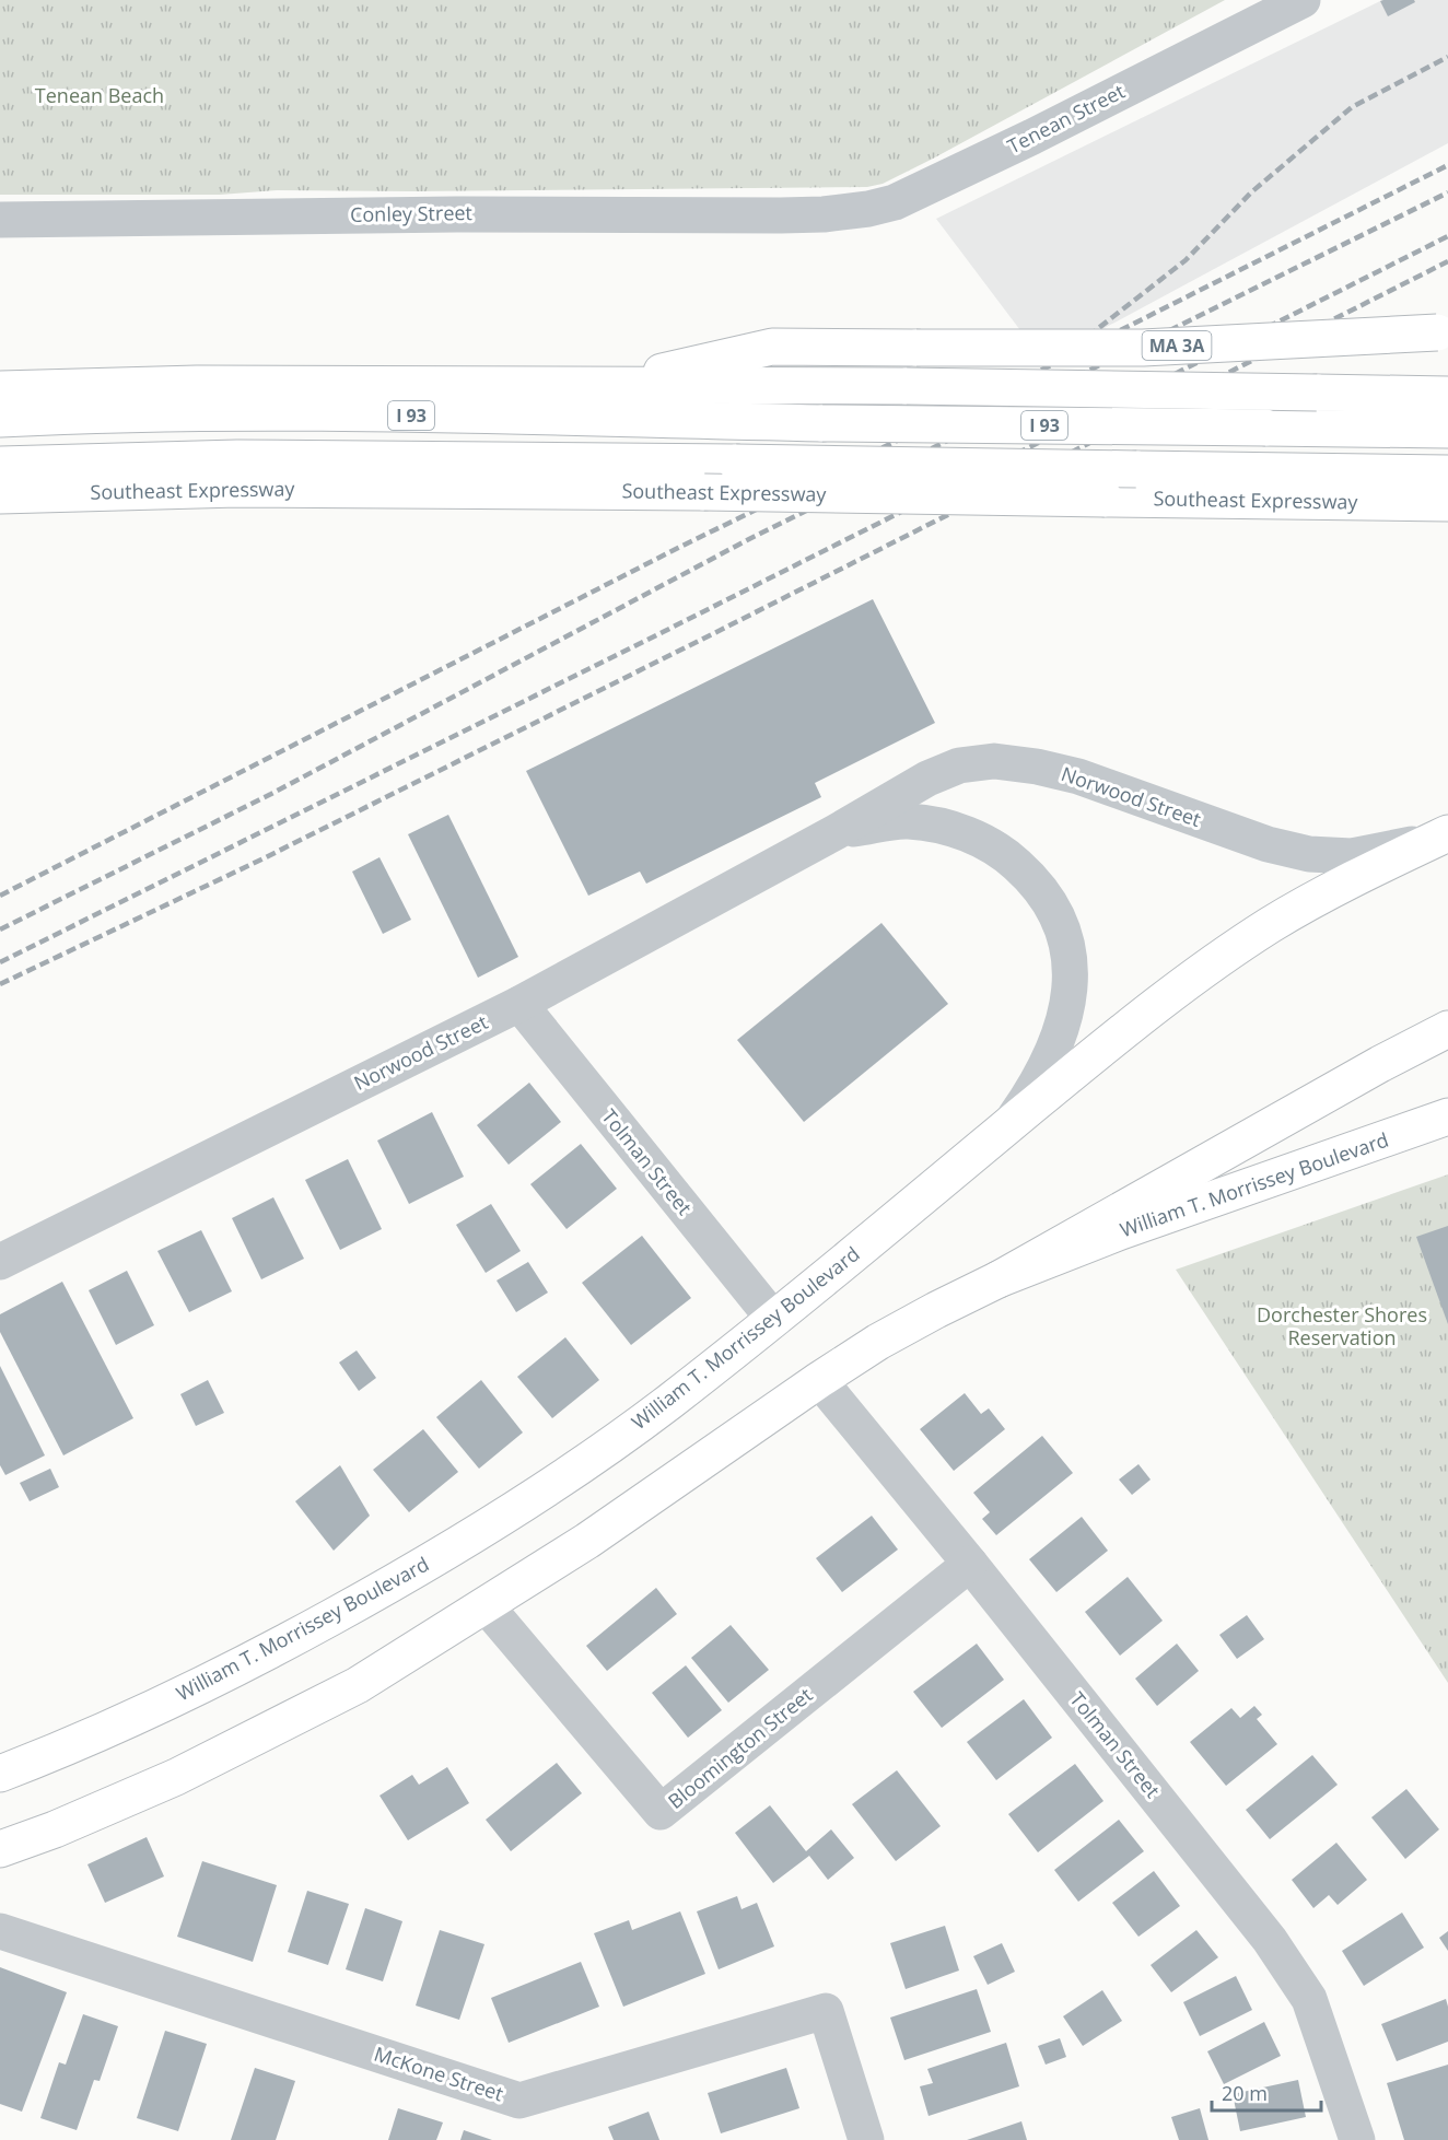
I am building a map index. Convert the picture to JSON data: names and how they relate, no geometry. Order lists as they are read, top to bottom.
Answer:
{
  "streets": {
    "main road": [
      "MA 3A",
      "I 93",
      "Southeast Expressway",
      "William T. Morrissey Boulevard"
    ],
    "street": [
      "Tenean Street",
      "Conley Street",
      "Norwood Street",
      "Tolman Street",
      "Bloomington Street",
      "McKone Street"
    ]
  },
  "crossings": [
    ["Tenean Street", "Conley Street"],
    ["MA 3A", "I 93"],
    ["Norwood Street", "Tolman Street"],
    ["Norwood Street", "William T. Morrissey Boulevard"],
    ["Tolman Street", "William T. Morrissey Boulevard"],
    ["Tolman Street", "Bloomington Street"],
    ["William T. Morrissey Boulevard", "Bloomington Street"]
  ],
  "parks": ["Tenean Beach", "Dorchester Shores Reservation"],
  "scale_bar": "20 m"
}
